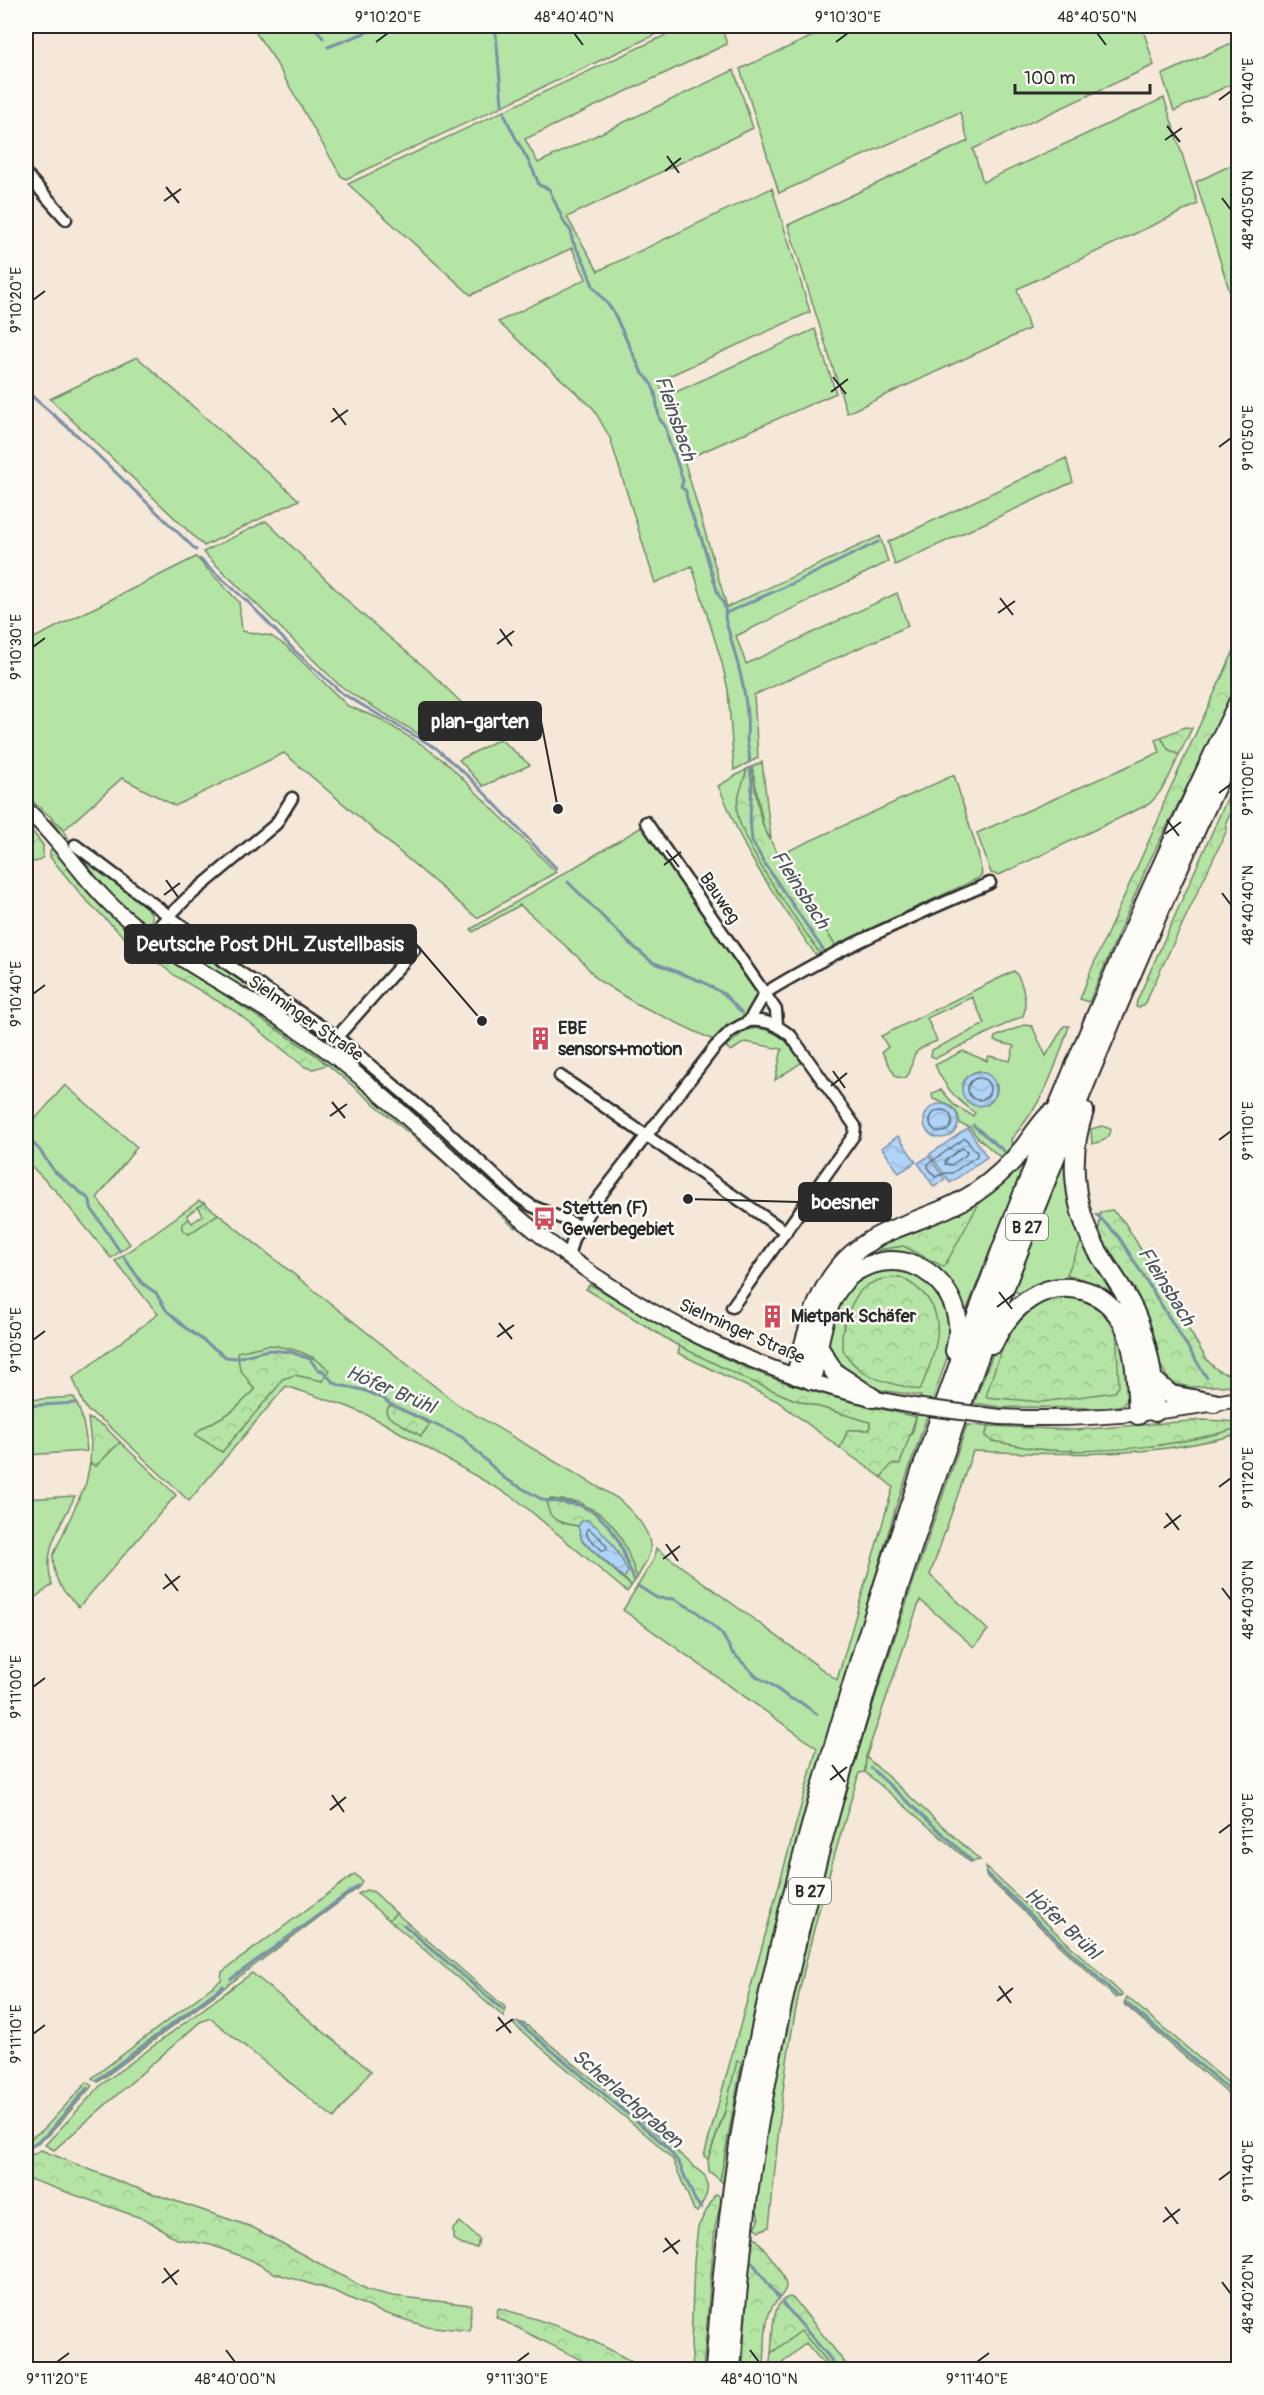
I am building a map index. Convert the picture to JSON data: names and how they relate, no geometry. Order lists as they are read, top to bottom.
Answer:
{
  "streets": {
    "highway": ["B 27"],
    "street": ["Bauweg", "Sielminger Straße"]
  },
  "crossings": [
    ["Bauweg", "Sielminger Straße"]
  ],
  "water": ["Fleinsbach", "Höfer Brühl", "Scherlachgraben"],
  "places": {
    "other": ["plan-garten", "Deutsche Post DHL Zustellbasis", "boesner"],
    "building": ["EBE sensors+motion", "Mietpark Schäfer"],
    "bus stop": ["Stetten (F) Gewerbegebiet"]
  },
  "scale_bar": "100 m",
  "coordinates": [
    "9°10'20\"E",
    "48°40'40\"N",
    "9°10'30\"E",
    "48°40'50\"N",
    "9°10'40\"E",
    "9°10'50\"E",
    "9°11'00\"E",
    "9°11'10\"E",
    "9°11'20\"E",
    "48°40'30\"N",
    "9°11'30\"E",
    "9°11'40\"E",
    "48°40'20\"N",
    "48°40'00\"N",
    "48°40'10\"N"
  ]
}
